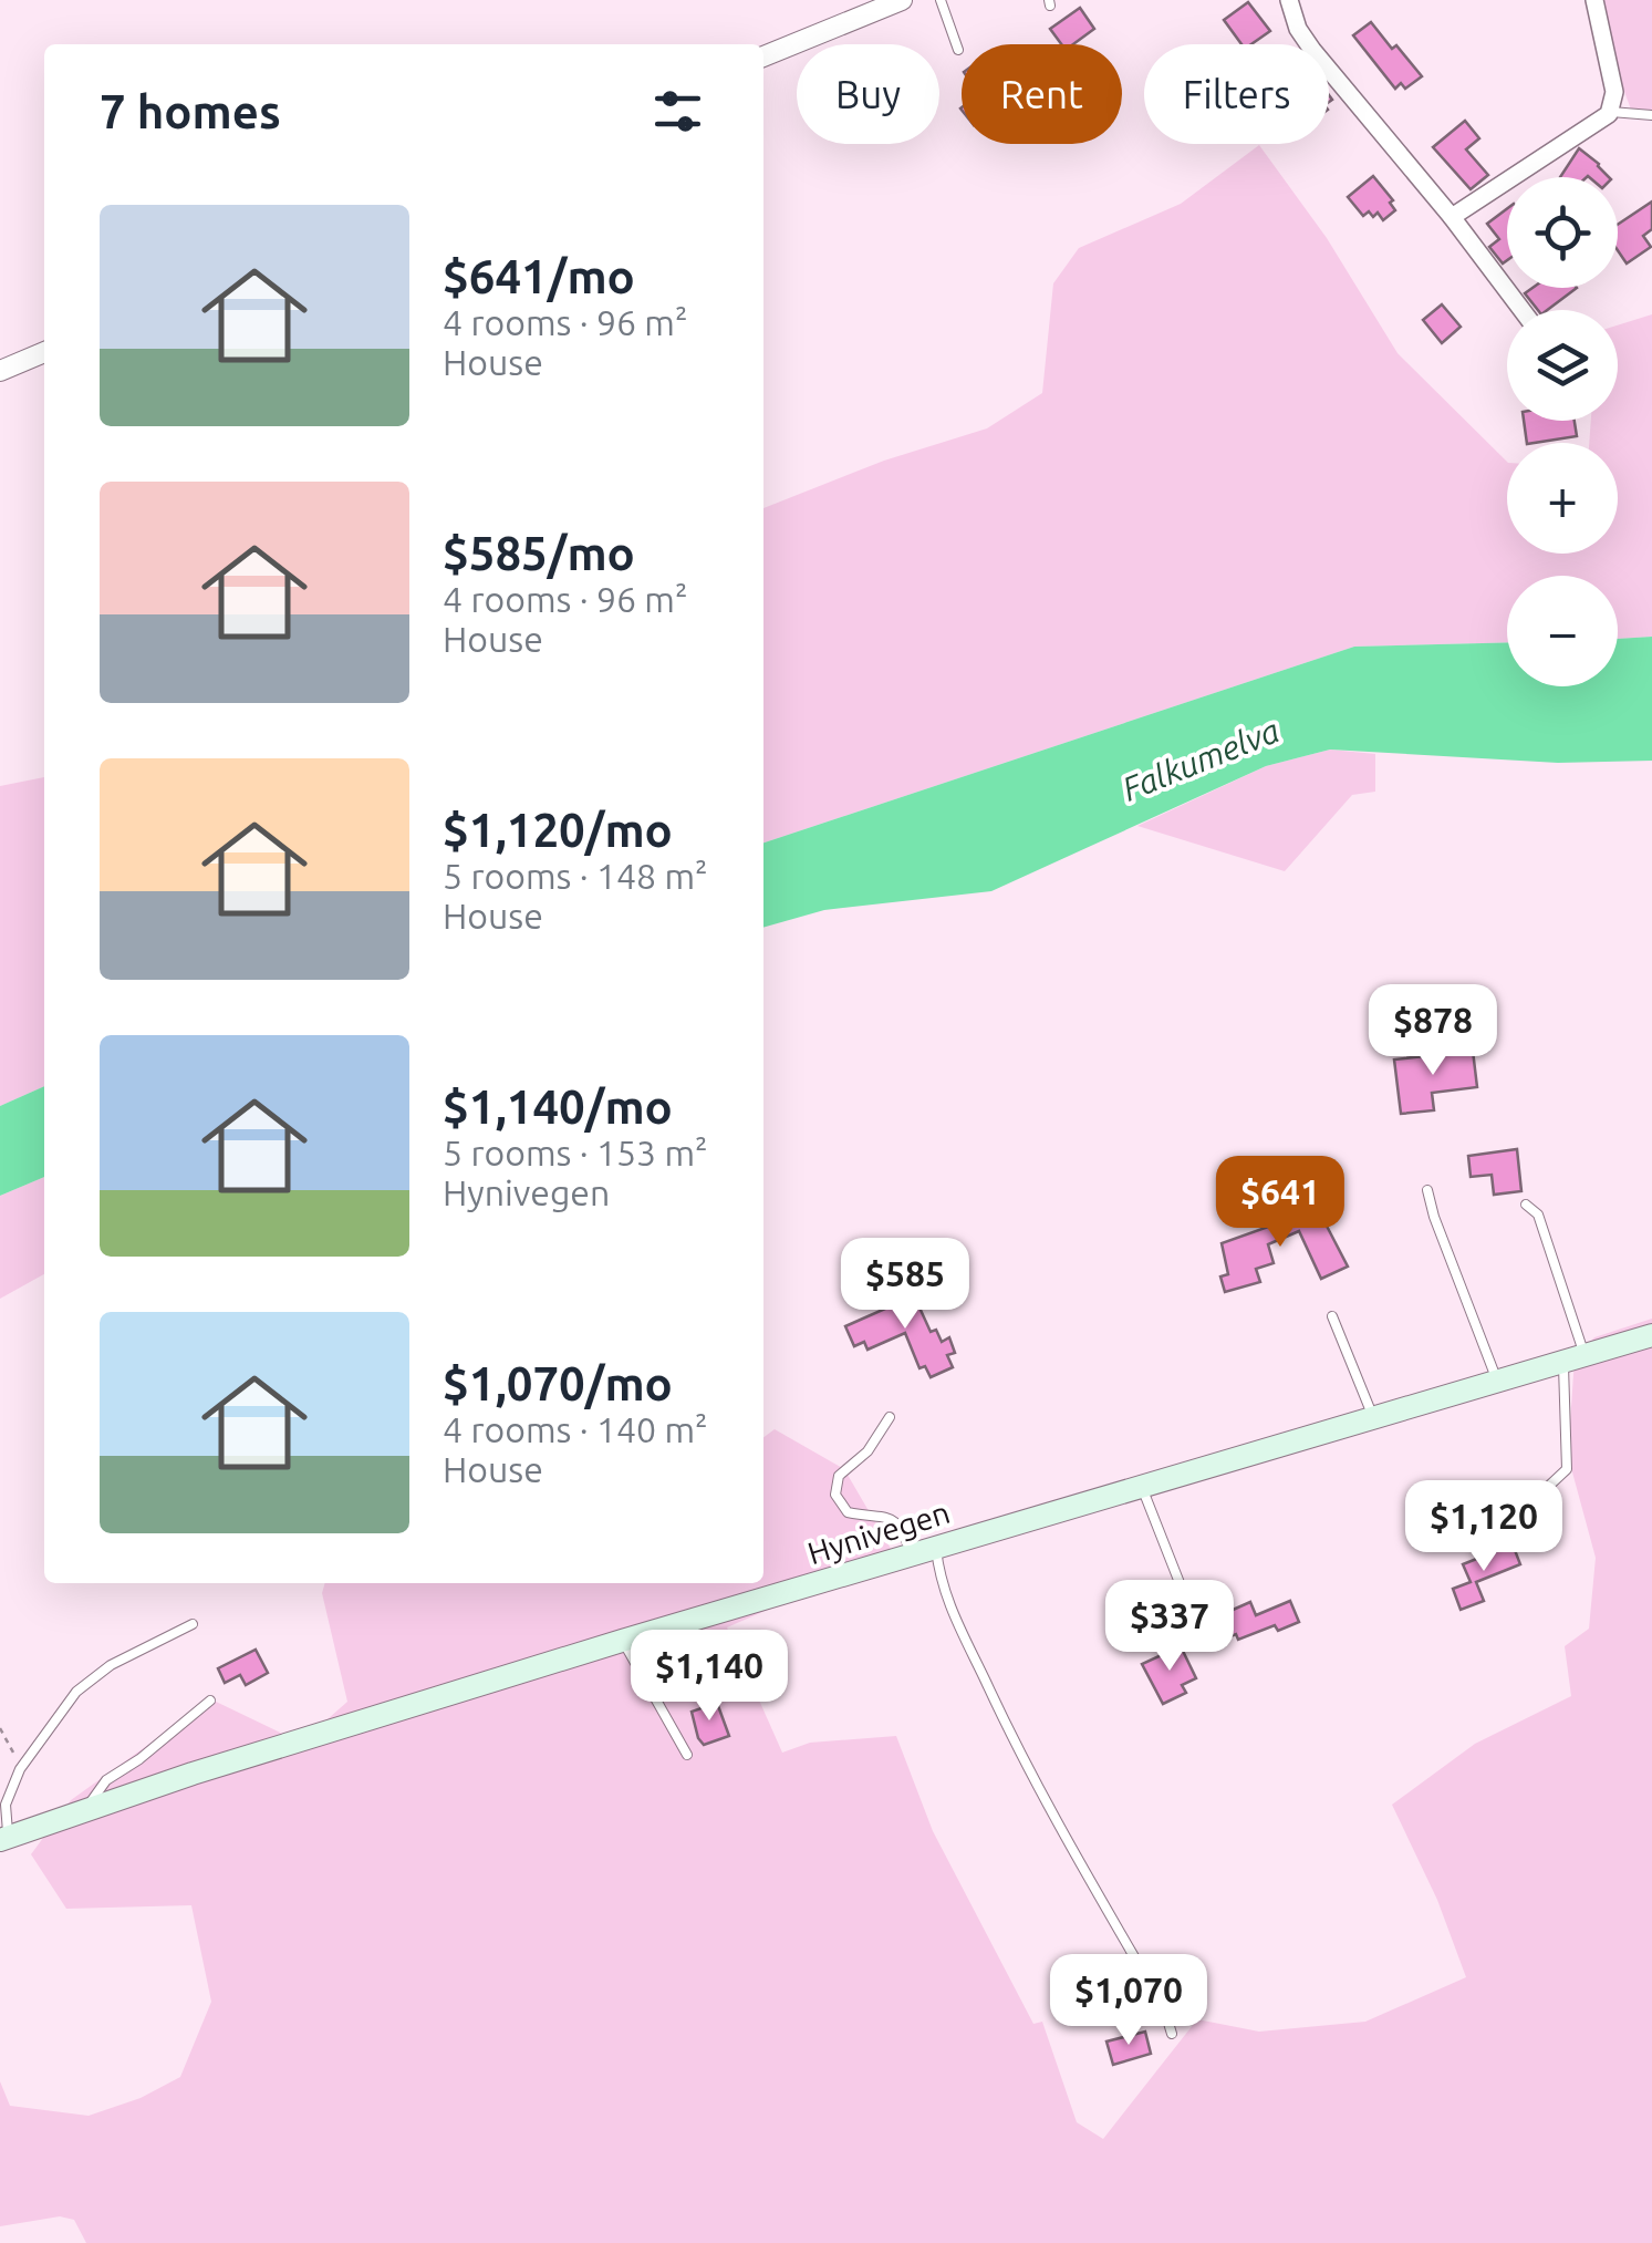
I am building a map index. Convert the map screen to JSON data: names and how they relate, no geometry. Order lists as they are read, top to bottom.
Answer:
{
  "streets": {
    "main road": ["Hynivegen"]
  },
  "water": ["Falkumelva"],
  "page": {
    "chip": ["Buy", "Rent", "Filters"],
    "heading": "7 homes",
    "map_buttons": ["+", "−"],
    "list": [
      {
        "name": "$641/mo",
        "note": "4 rooms · 96 m² · House"
      },
      {
        "name": "$585/mo",
        "note": "4 rooms · 96 m² · House"
      },
      {
        "name": "$1,120/mo",
        "note": "5 rooms · 148 m² · House"
      },
      {
        "name": "$1,140/mo",
        "note": "5 rooms · 153 m² · Hynivegen"
      },
      {
        "name": "$1,070/mo",
        "note": "4 rooms · 140 m² · House"
      }
    ],
    "price": [
      "$878",
      "$641",
      "$585",
      "$1,120",
      "$337",
      "$1,140",
      "$1,070"
    ]
  }
}
